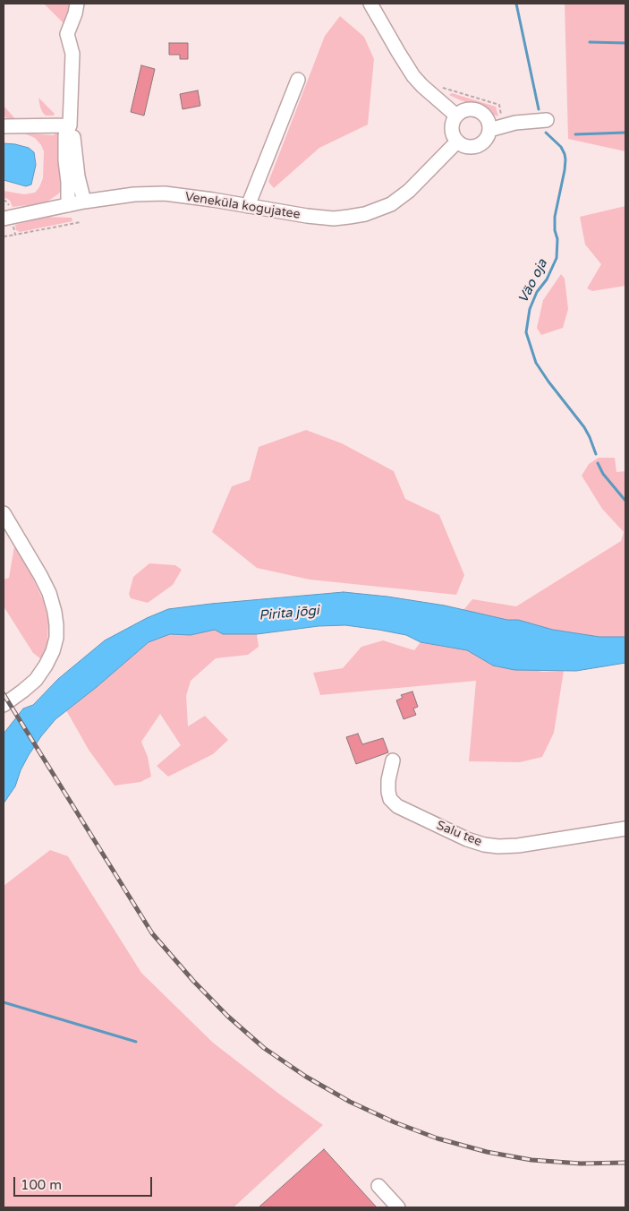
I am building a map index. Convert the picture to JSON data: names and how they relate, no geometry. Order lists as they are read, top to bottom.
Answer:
{
  "streets": {
    "street": ["Veneküla kogujatee", "Salu tee"]
  },
  "water": ["Väo oja", "Pirita jõgi"],
  "scale_bar": "100 m"
}
